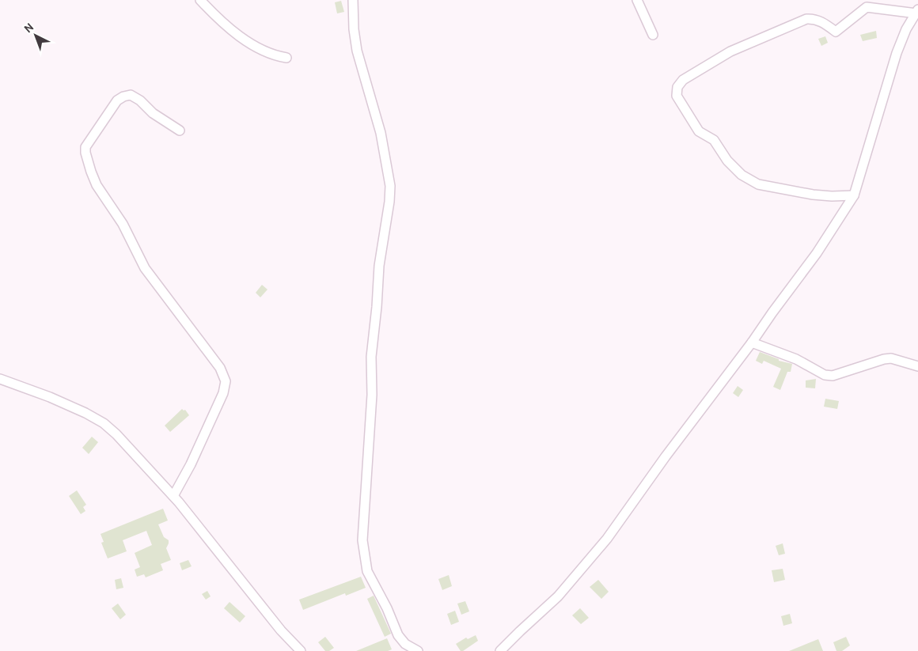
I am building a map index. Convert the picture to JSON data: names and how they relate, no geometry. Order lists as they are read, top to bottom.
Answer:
{
  "north": "top left"
}
